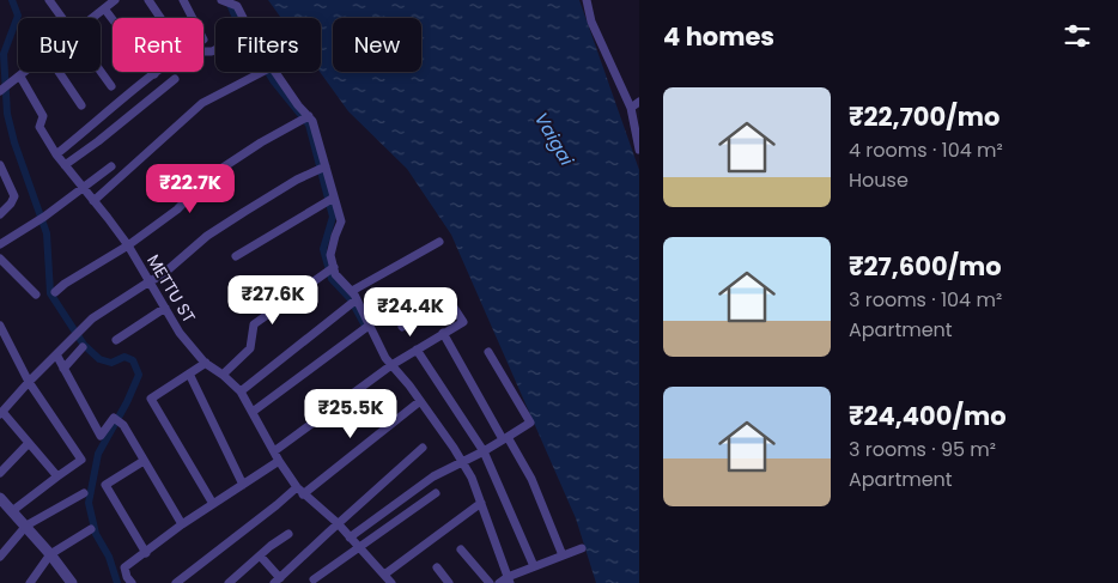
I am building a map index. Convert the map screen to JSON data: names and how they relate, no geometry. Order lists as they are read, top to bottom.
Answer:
{
  "streets": {
    "street": ["METTU ST"]
  },
  "water": ["Vaigai"],
  "page": {
    "heading": "4 homes",
    "chip": [
      "Buy",
      "Rent",
      "Filters",
      "New"
    ],
    "list": [
      {
        "name": "₹22,700/mo",
        "note": "4 rooms · 104 m² · House"
      },
      {
        "name": "₹27,600/mo",
        "note": "3 rooms · 104 m² · Apartment"
      },
      {
        "name": "₹24,400/mo",
        "note": "3 rooms · 95 m² · Apartment"
      }
    ],
    "price": [
      "₹22.7K",
      "₹27.6K",
      "₹24.4K",
      "₹25.5K"
    ]
  }
}
